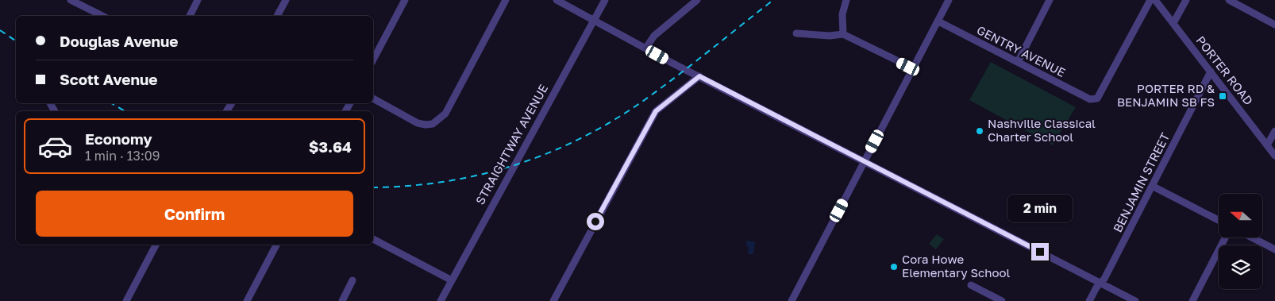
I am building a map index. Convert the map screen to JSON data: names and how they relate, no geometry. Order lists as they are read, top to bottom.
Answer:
{
  "streets": {
    "street": [
      "GENTRY AVENUE",
      "PORTER ROAD",
      "STRAIGHTWAY AVENUE",
      "BENJAMIN STREET"
    ]
  },
  "crossings": [
    ["PORTER ROAD", "BENJAMIN STREET"]
  ],
  "places": {
    "transit": ["PORTER RD & BENJAMIN SB FS"],
    "other": ["Nashville Classical Charter School", "Cora Howe Elementary School"]
  },
  "north": "left",
  "page": {
    "banner": ["Douglas Avenue", "Scott Avenue"],
    "list": [
      {
        "name": "Economy",
        "note": "1 min · 13:09",
        "value": "$3.64"
      }
    ],
    "buttons": "Confirm",
    "bubble": "2 min"
  }
}
